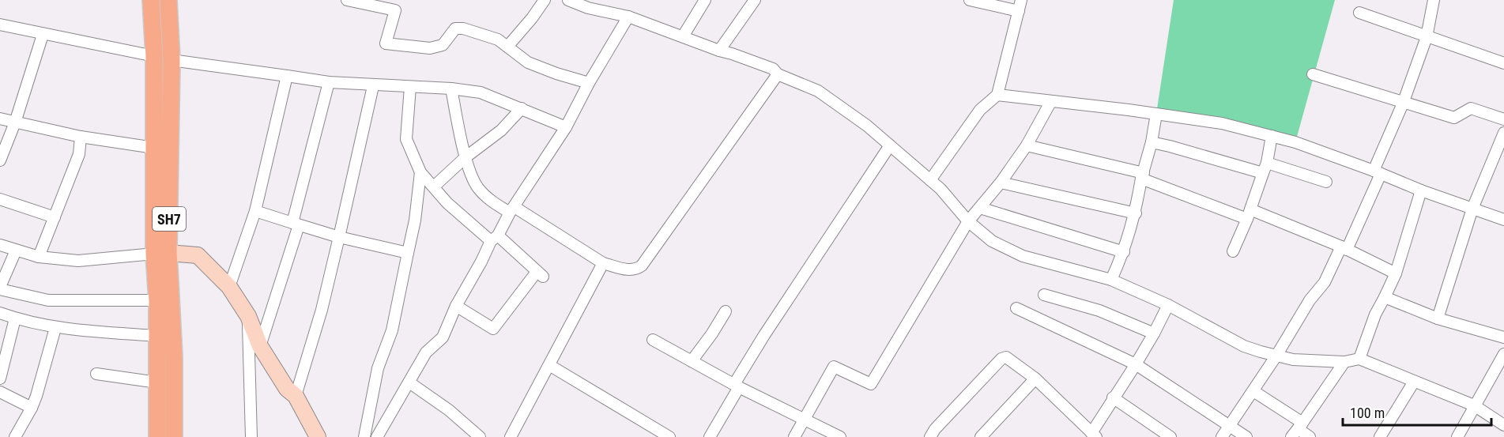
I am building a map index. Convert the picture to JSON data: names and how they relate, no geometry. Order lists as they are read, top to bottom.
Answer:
{
  "streets": {
    "main road": ["SH7"]
  },
  "scale_bar": "100 m"
}
